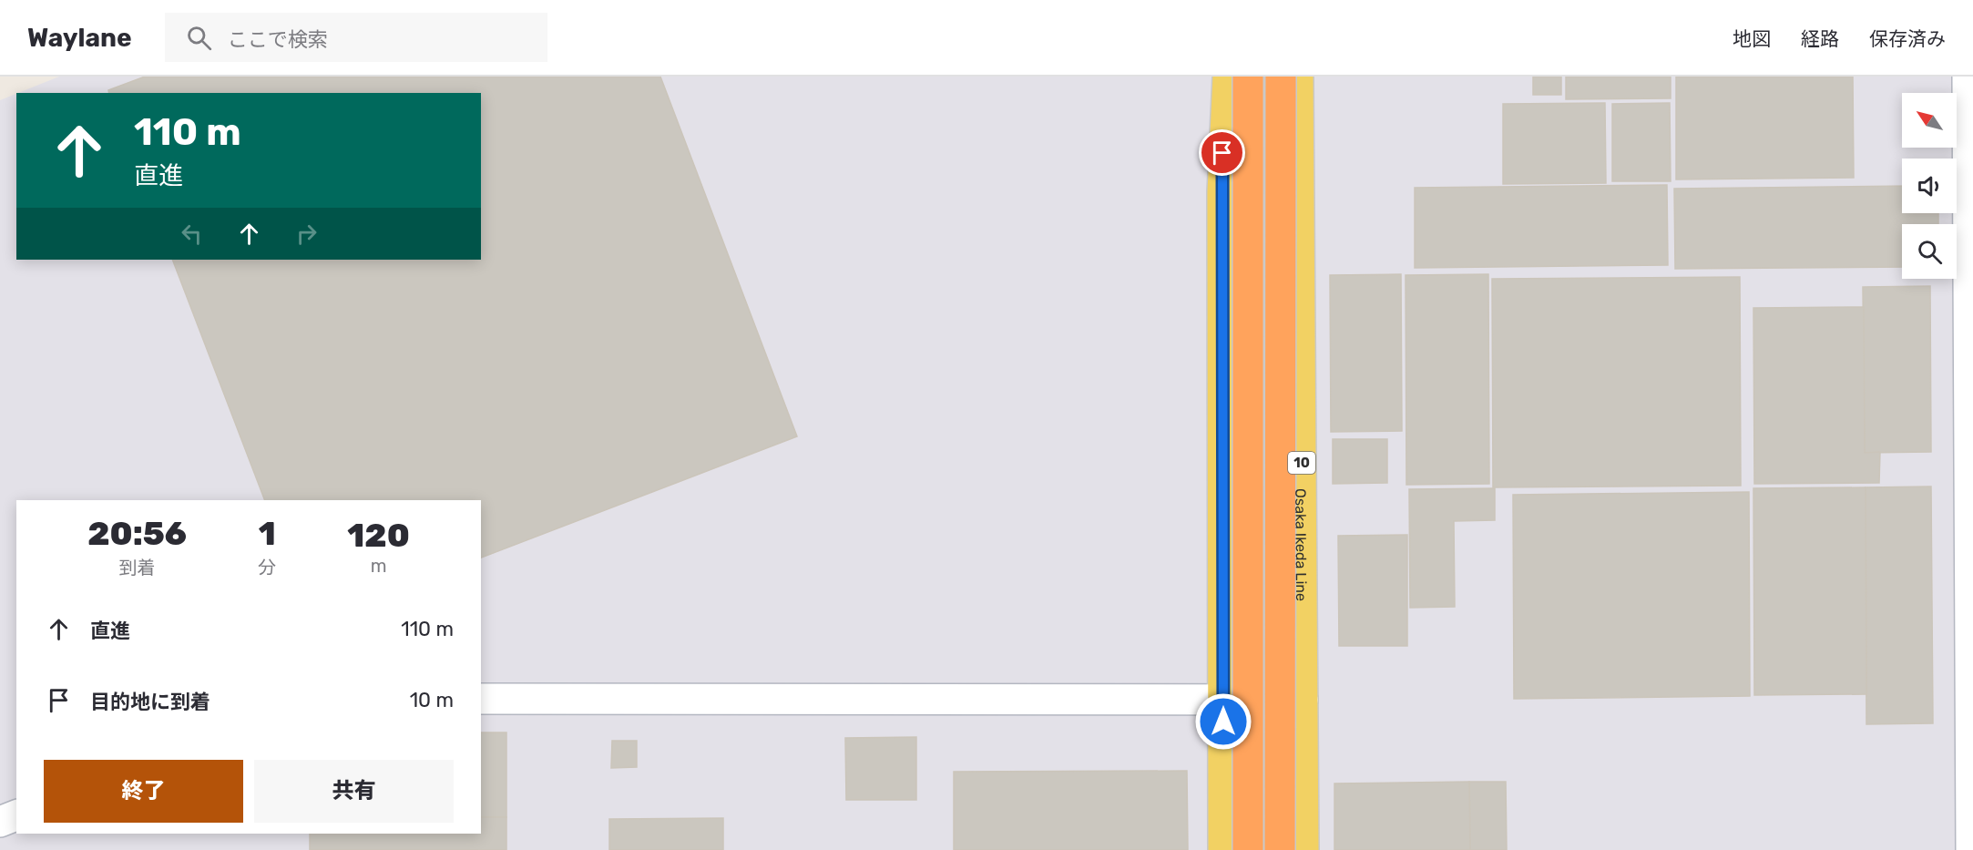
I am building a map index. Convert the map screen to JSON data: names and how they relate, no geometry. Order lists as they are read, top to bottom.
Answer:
{
  "streets": {
    "main road": ["10", "Osaka Ikeda Line"]
  },
  "north": "top left",
  "page": {
    "header": "Waylane",
    "search": "ここで検索",
    "nav": ["地図", "経路", "保存済み"],
    "turn": ["110 m", "直進"],
    "eta": [
      "20:56",
      "到着",
      "1",
      "分",
      "120",
      "m"
    ],
    "list": [
      {
        "name": "直進",
        "value": "110 m"
      },
      {
        "name": "目的地に到着",
        "value": "10 m"
      }
    ],
    "buttons": ["終了", "共有"]
  }
}
